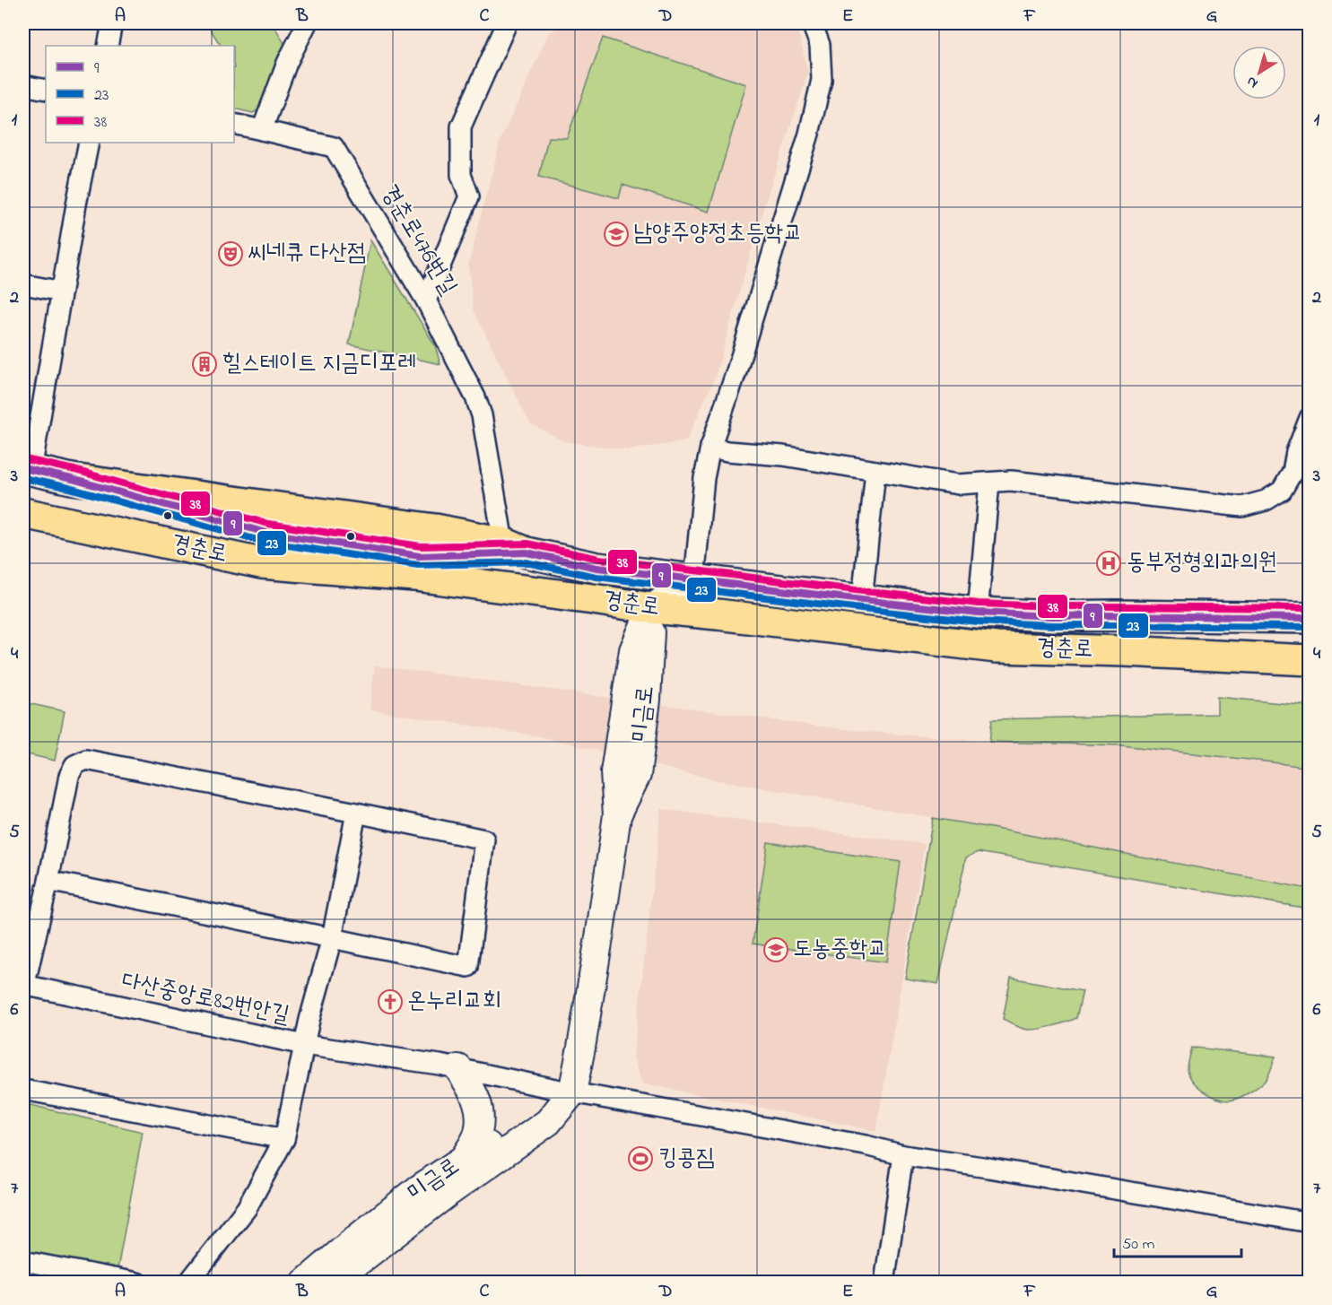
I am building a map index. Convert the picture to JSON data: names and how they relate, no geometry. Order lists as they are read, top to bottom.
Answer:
{
  "streets": {
    "main road": ["경춘로"],
    "street": ["경춘로476번길", "미금로", "다산중앙로82번안길"]
  },
  "crossings": [
    ["경춘로476번길", "경춘로"],
    ["경춘로", "미금로"]
  ],
  "places": {
    "school or university": ["남양주양정초등학교", "도농중학교"],
    "theatre": ["씨네큐 다산점"],
    "building": ["힐스테이트 지금디포레"],
    "hospital": ["동부정형외과의원"],
    "church": ["온누리교회"],
    "sports": ["킹콩짐"]
  },
  "lines": ["transit line 38", "transit line 9", "transit line 23"],
  "legend": ["9", "23", "38"],
  "scale_bar": "50 m",
  "north": "bottom left",
  "grid": {
    "columns": [
      "A",
      "B",
      "C",
      "D",
      "E",
      "F",
      "G"
    ],
    "rows": [
      "1",
      "2",
      "3",
      "4",
      "5",
      "6",
      "7"
    ]
  }
}
